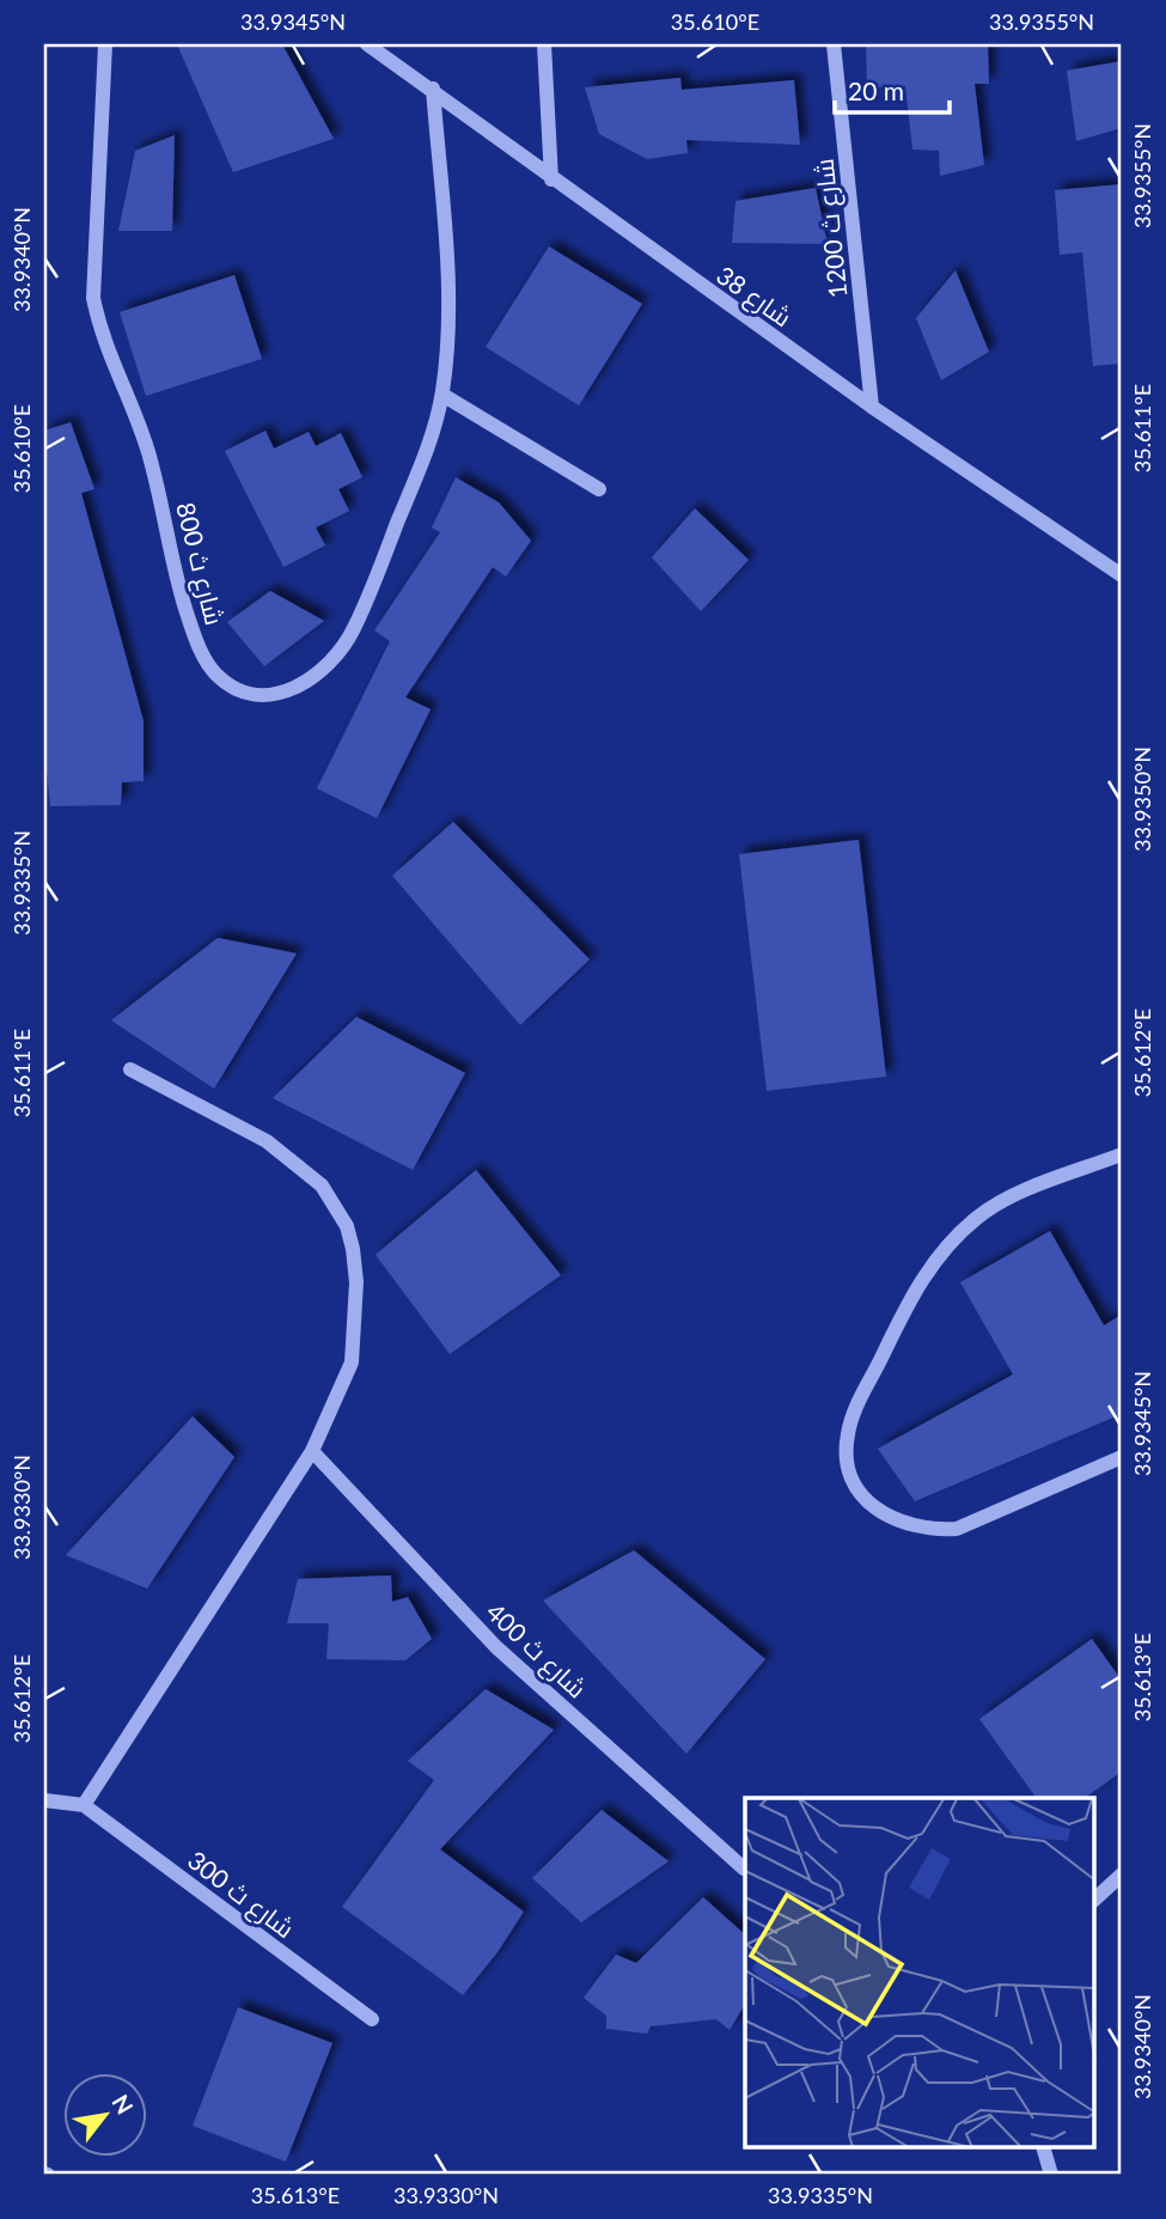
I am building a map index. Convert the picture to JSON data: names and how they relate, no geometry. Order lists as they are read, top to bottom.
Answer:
{
  "streets": {
    "street": [
      "شارع ث 1200",
      "شارع 38",
      "شارع ث 800",
      "شارع ث 400",
      "شارع ث 300"
    ]
  },
  "crossings": [
    ["شارع ث 1200", "شارع 38"],
    ["شارع 38", "شارع ث 800"]
  ],
  "scale_bar": "20 m",
  "north": "top right",
  "coordinates": [
    "33.9345°N",
    "35.610°E",
    "33.9355°N",
    "33.9340°N",
    "35.611°E",
    "33.9350°N",
    "33.9335°N",
    "35.612°E",
    "33.9330°N",
    "35.613°E"
  ]
}
